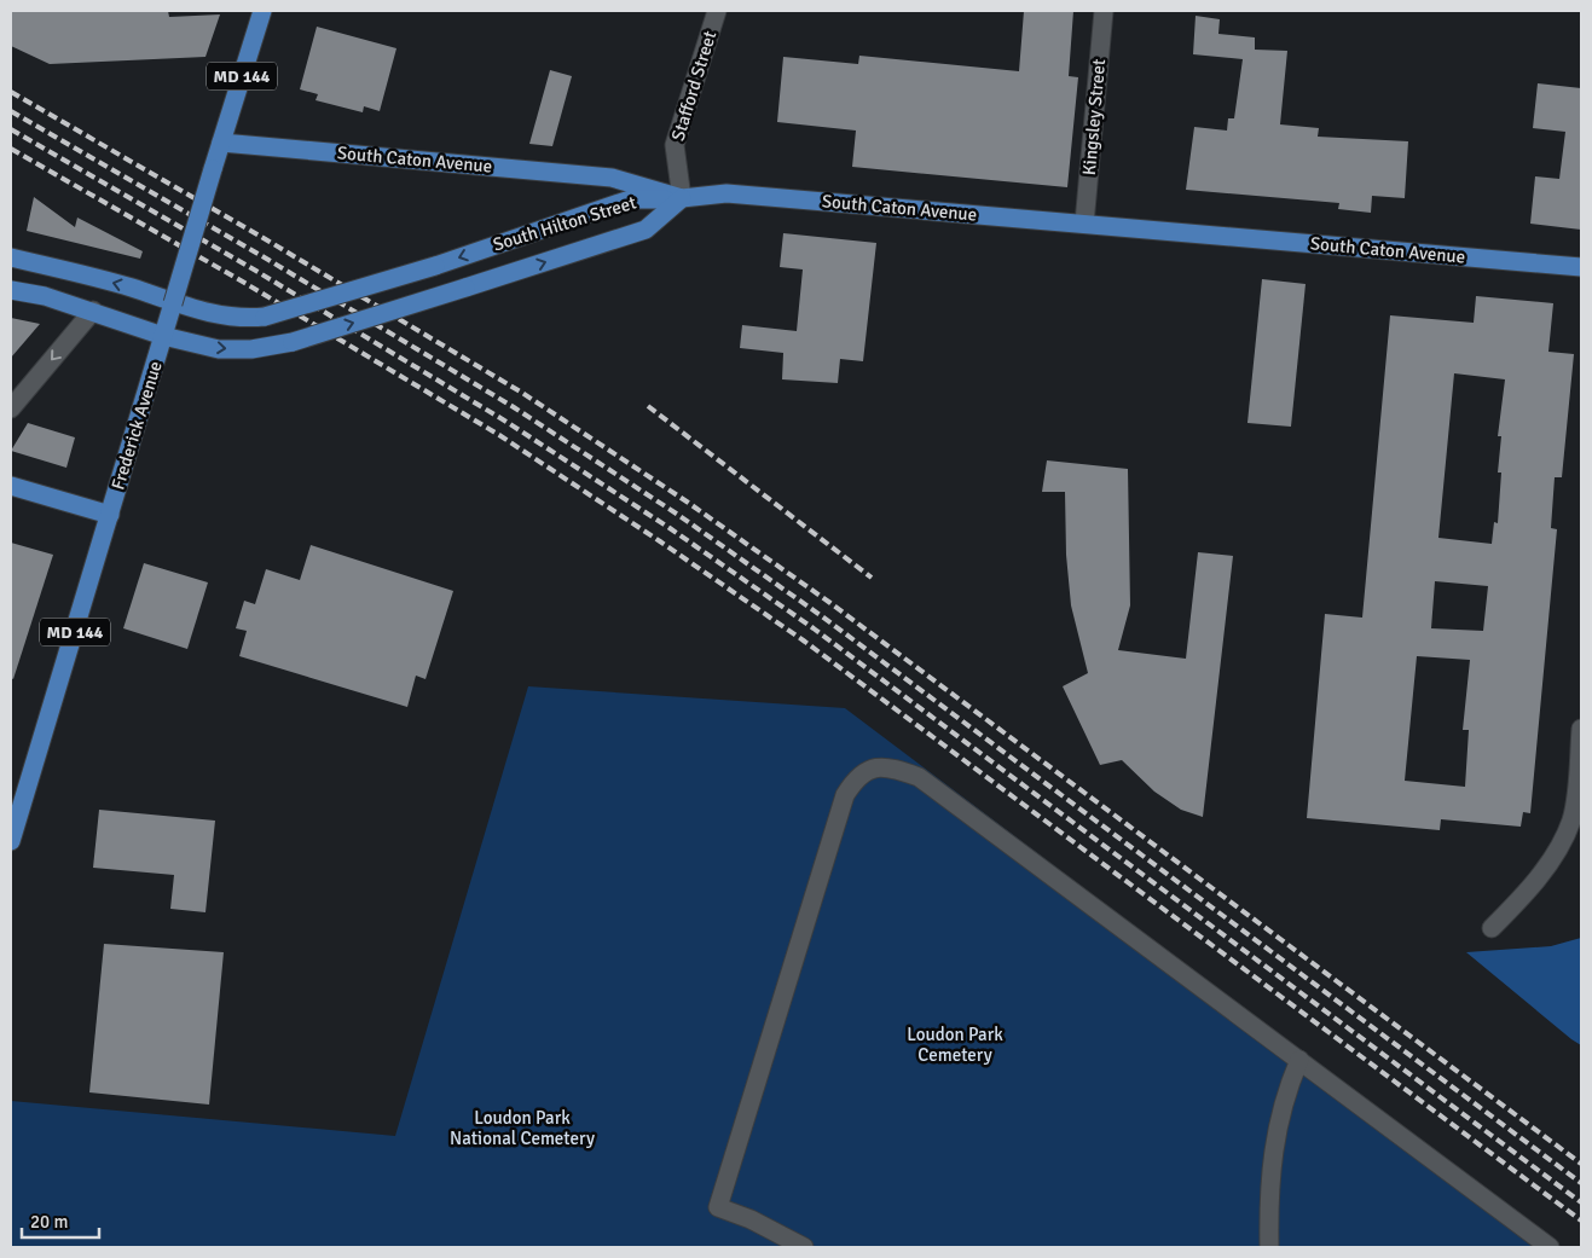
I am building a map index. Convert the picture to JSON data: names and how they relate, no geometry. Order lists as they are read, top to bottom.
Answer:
{
  "streets": {
    "main road": [
      "MD 144",
      "South Caton Avenue",
      "South Hilton Street",
      "Frederick Avenue"
    ],
    "street": ["Stafford Street", "Kingsley Street"]
  },
  "crossings": [
    ["Stafford Street", "South Caton Avenue"],
    ["Stafford Street", "South Hilton Street"],
    ["Kingsley Street", "South Caton Avenue"],
    ["South Caton Avenue", "South Hilton Street"],
    ["South Caton Avenue", "Frederick Avenue"],
    ["South Hilton Street", "Frederick Avenue"]
  ],
  "parks": ["Loudon Park Cemetery", "Loudon Park National Cemetery"],
  "scale_bar": "20 m"
}
